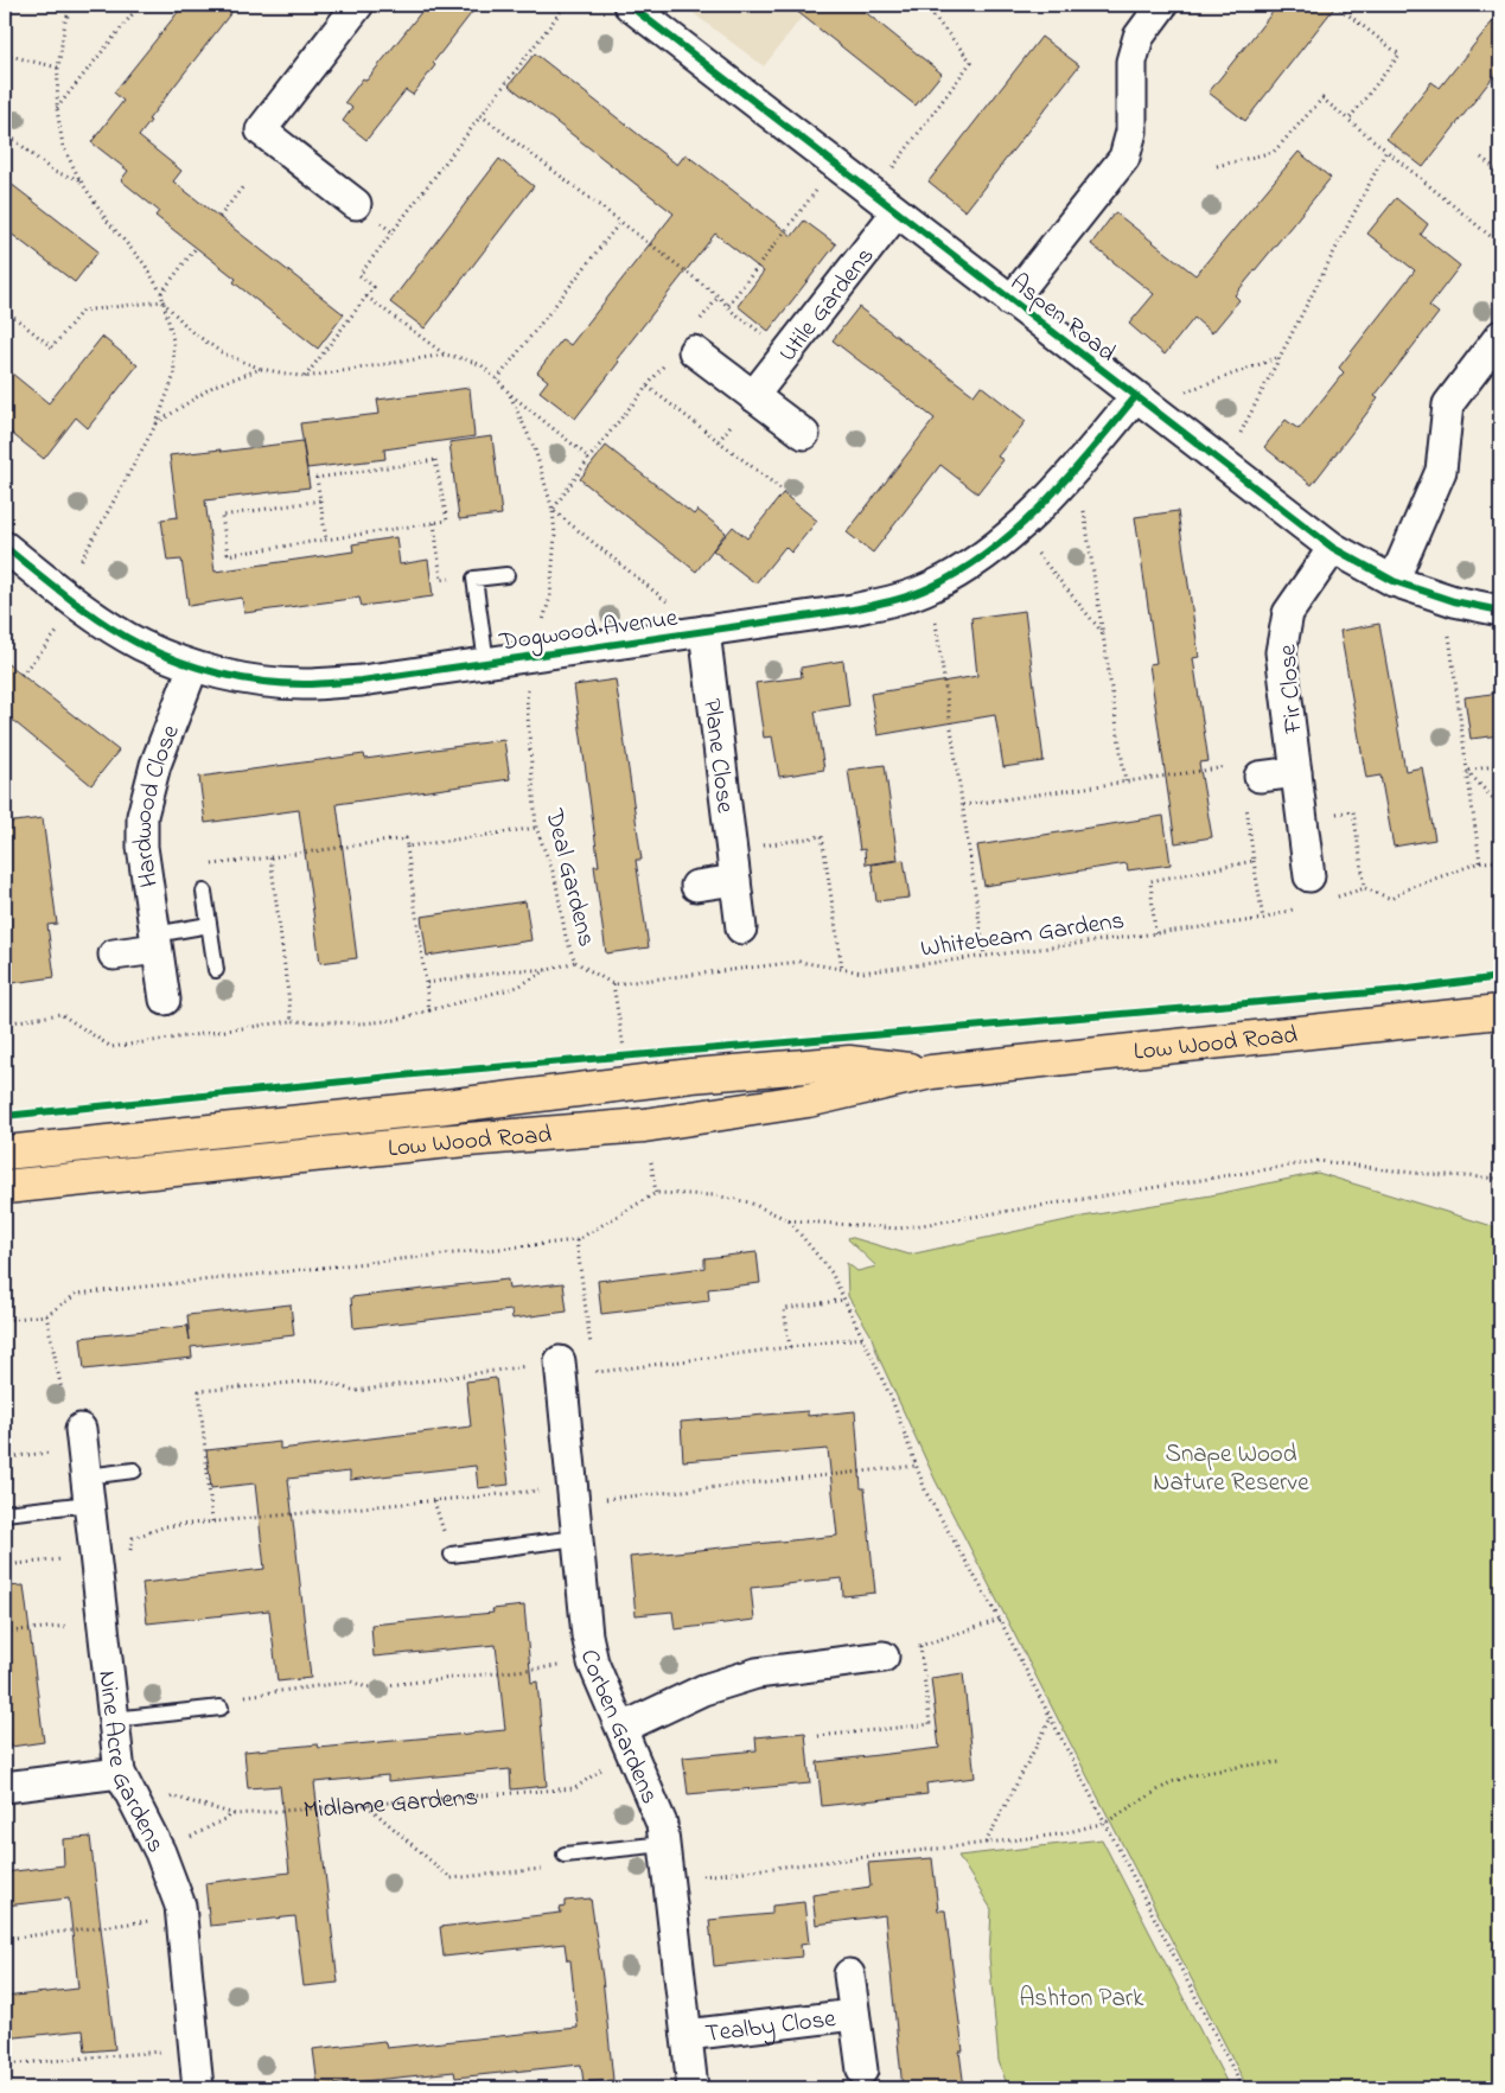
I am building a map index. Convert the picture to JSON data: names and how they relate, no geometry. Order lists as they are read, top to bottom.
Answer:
{
  "streets": {
    "main road": ["Low Wood Road"],
    "street": [
      "Utile Gardens",
      "Aspen Road",
      "Dogwood Avenue",
      "Fir Close",
      "Plane Close",
      "Hardwood Close",
      "Corben Gardens",
      "Nine Acre Gardens",
      "Tealby Close"
    ],
    "path": ["Deal Gardens", "Whitebeam Gardens", "Midlame Gardens"]
  },
  "crossings": [
    ["Utile Gardens", "Aspen Road"],
    ["Aspen Road", "Dogwood Avenue"],
    ["Aspen Road", "Fir Close"],
    ["Dogwood Avenue", "Plane Close"],
    ["Dogwood Avenue", "Hardwood Close"],
    ["Dogwood Avenue", "Deal Gardens"],
    ["Corben Gardens", "Midlame Gardens"],
    ["Corben Gardens", "Tealby Close"],
    ["Nine Acre Gardens", "Midlame Gardens"]
  ],
  "parks": ["Snape Wood Nature Reserve", "Ashton Park"]
}
